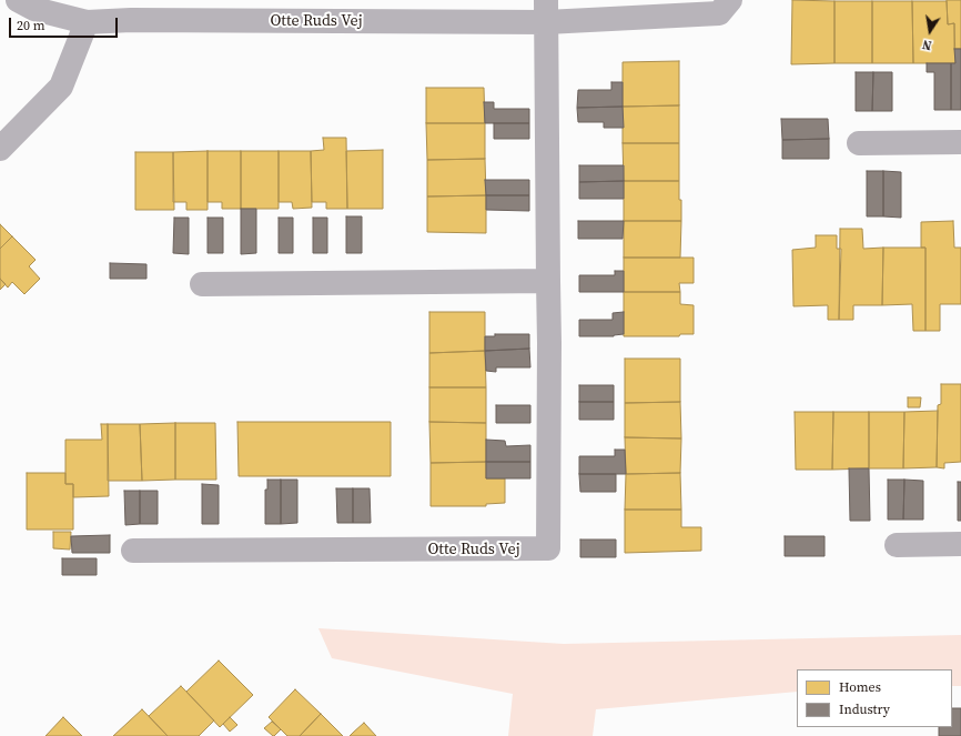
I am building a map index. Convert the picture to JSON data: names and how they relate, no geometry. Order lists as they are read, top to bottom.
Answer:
{
  "streets": {
    "street": ["Otte Ruds Vej"]
  },
  "legend": ["Homes", "Industry"],
  "scale_bar": "20 m",
  "north": "bottom"
}
